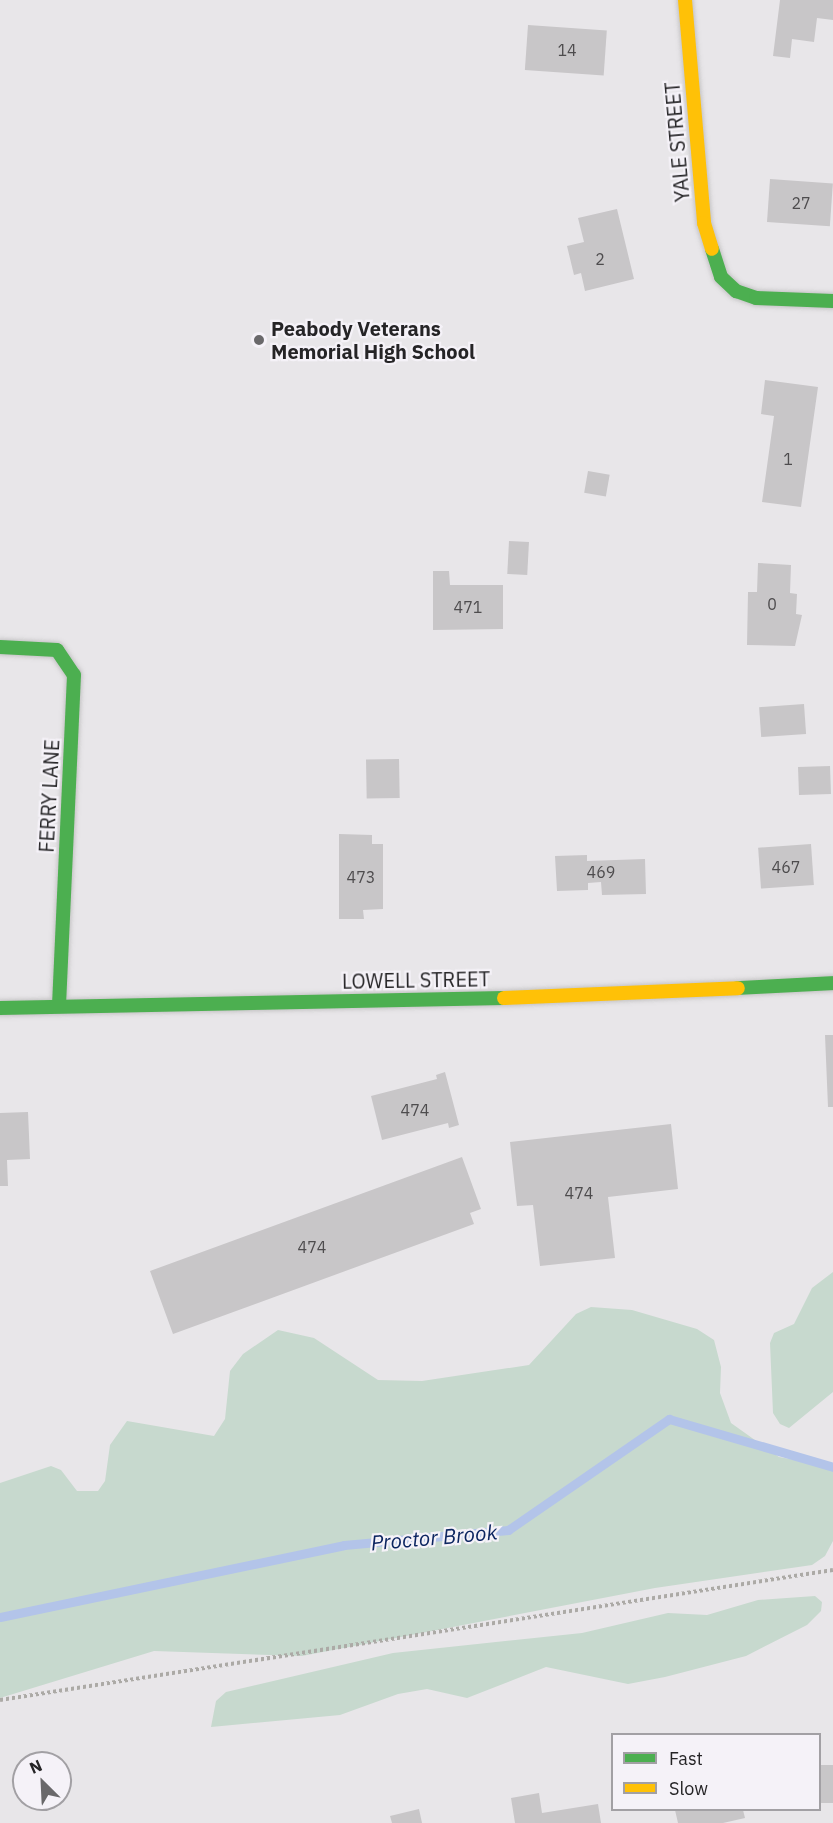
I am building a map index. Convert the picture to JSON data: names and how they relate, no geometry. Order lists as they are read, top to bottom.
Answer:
{
  "streets": {
    "main road": ["YALE STREET", "FERRY LANE", "LOWELL STREET"]
  },
  "crossings": [
    ["FERRY LANE", "LOWELL STREET"]
  ],
  "water": ["Proctor Brook"],
  "places": ["Peabody Veterans Memorial High School"],
  "house_numbers": [
    "14",
    "27",
    "2",
    "1",
    "0",
    "471",
    "467",
    "469",
    "473",
    "474",
    "474",
    "474"
  ],
  "legend": ["Fast", "Slow"],
  "north": "top left"
}
